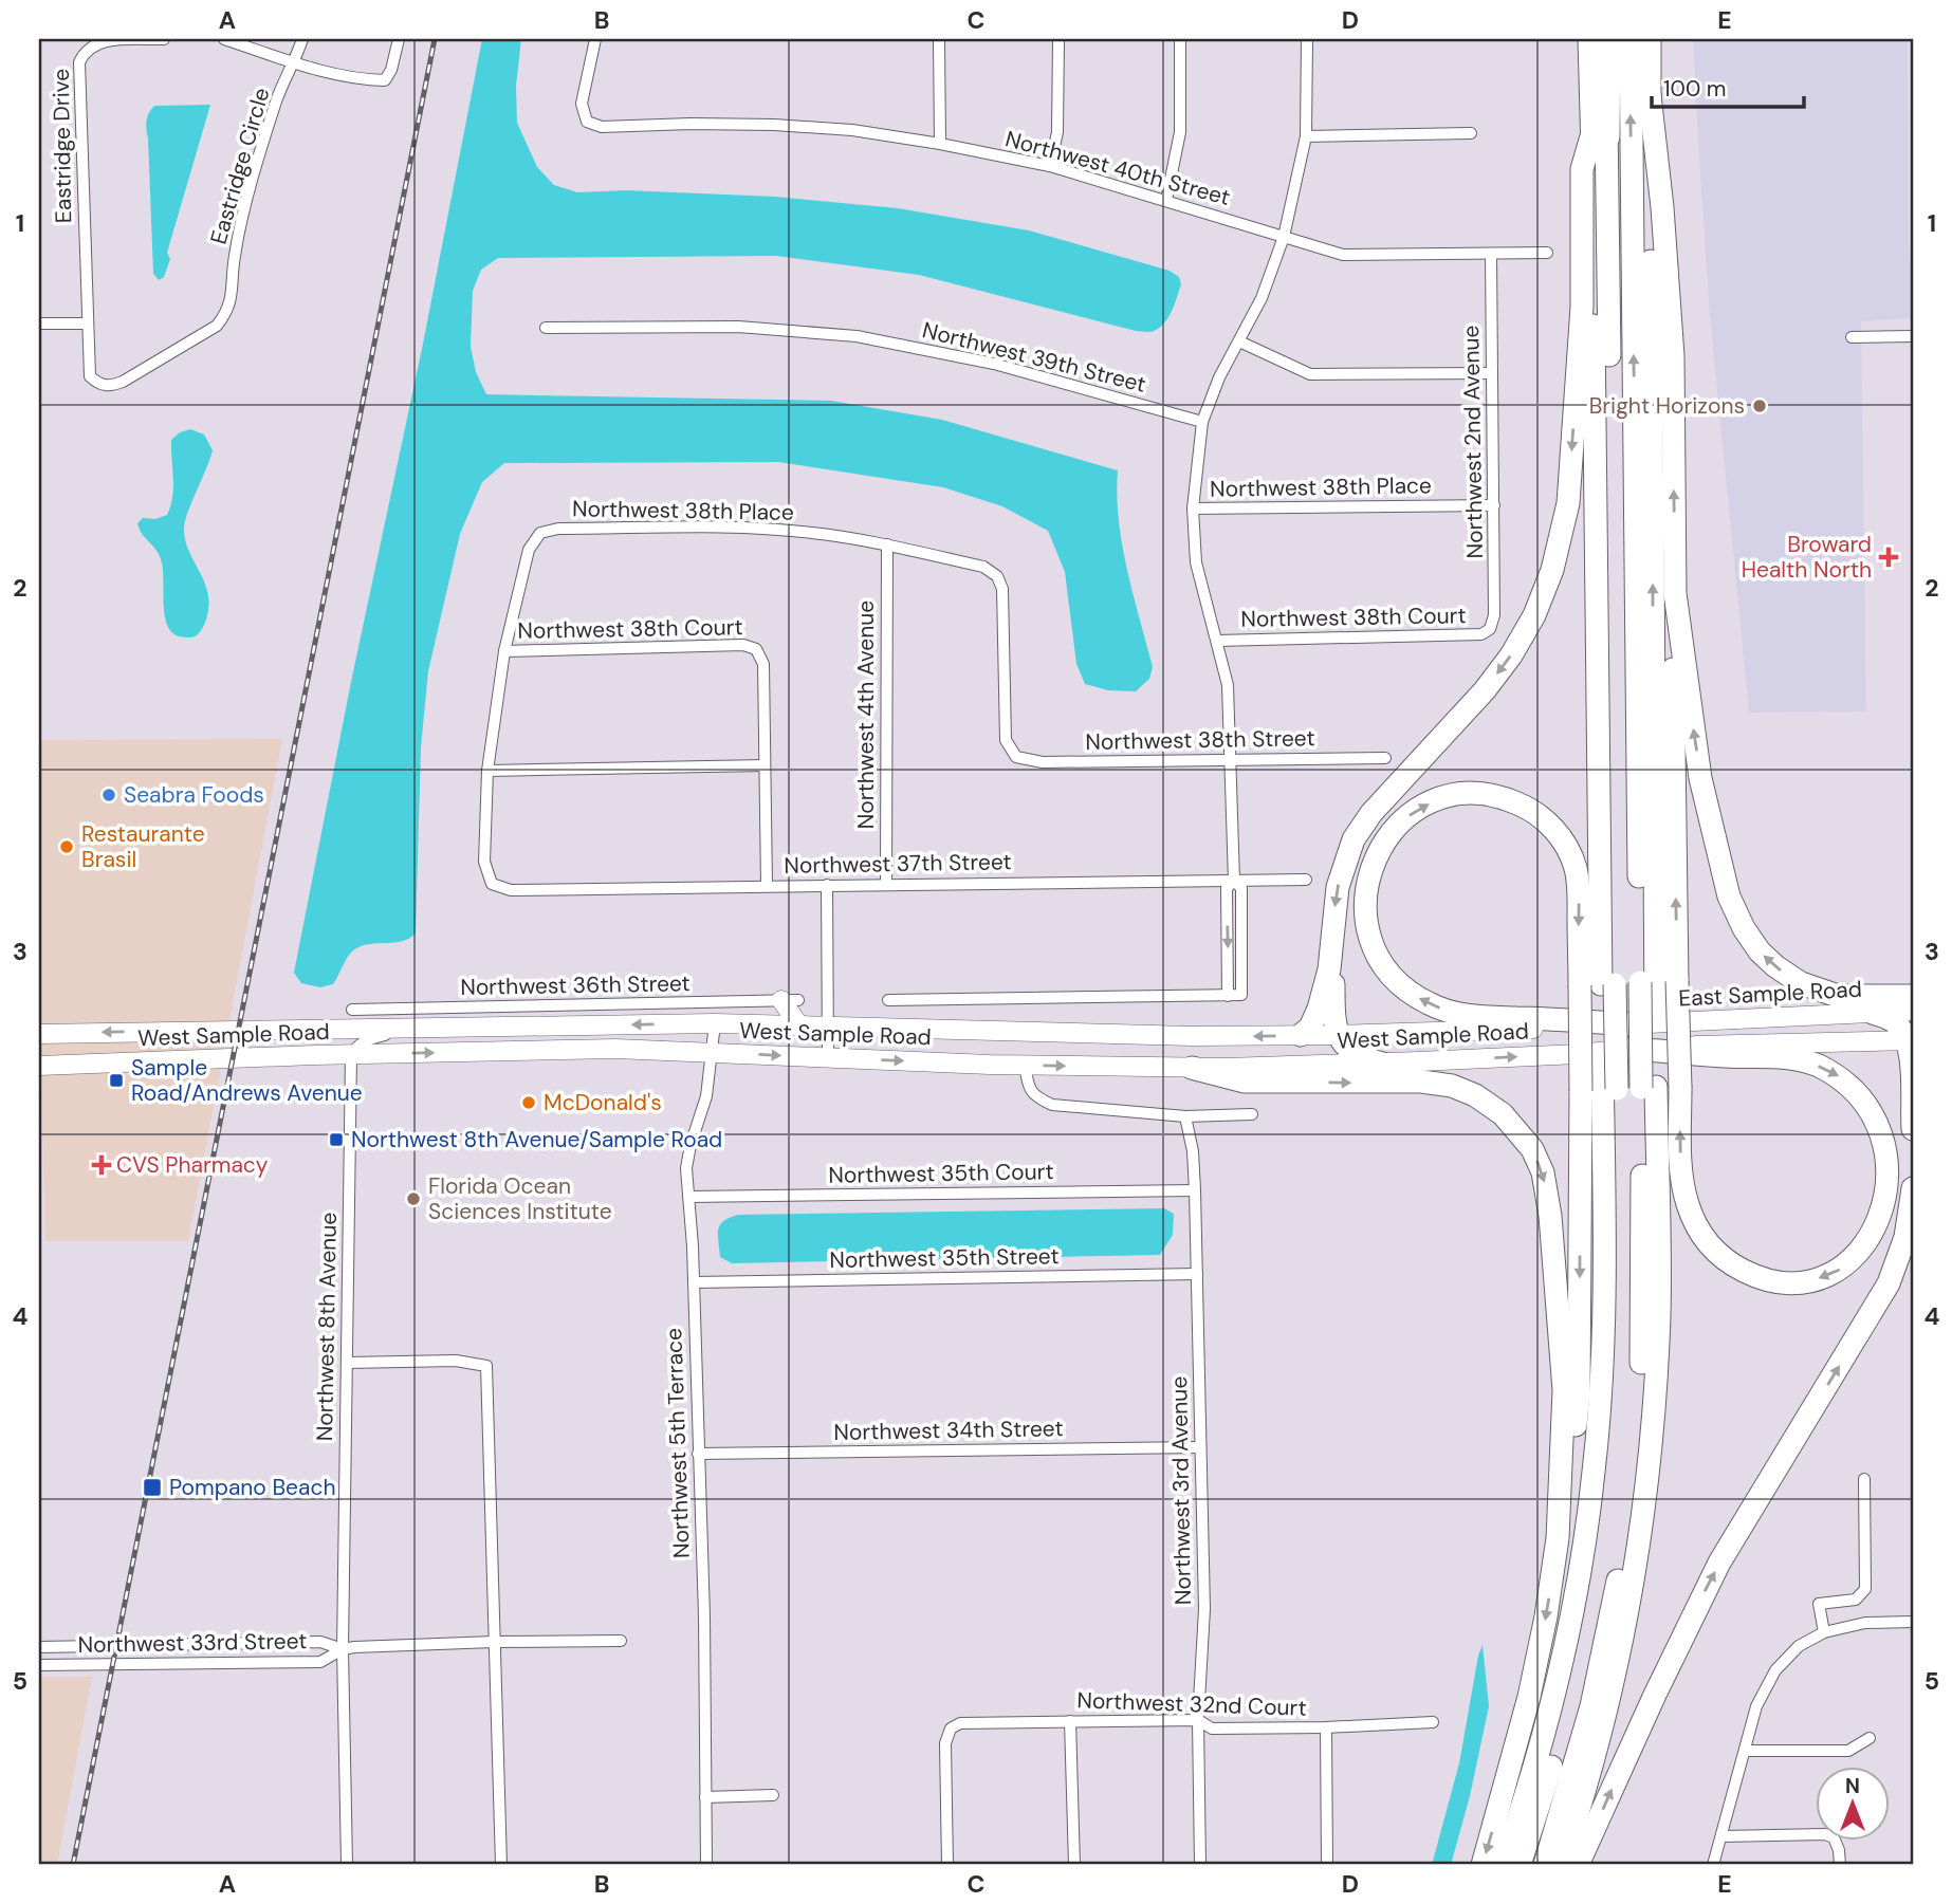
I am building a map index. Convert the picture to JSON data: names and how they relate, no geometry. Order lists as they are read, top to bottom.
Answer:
{
  "streets": {
    "main road": ["East Sample Road", "West Sample Road"],
    "street": [
      "Eastridge Drive",
      "Eastridge Circle",
      "Northwest 40th Street",
      "Northwest 39th Street",
      "Northwest 2nd Avenue",
      "Northwest 38th Place",
      "Northwest 38th Court",
      "Northwest 4th Avenue",
      "Northwest 38th Street",
      "Northwest 37th Street",
      "Northwest 36th Street",
      "Northwest 35th Court",
      "Northwest 35th Street",
      "Northwest 8th Avenue",
      "Northwest 34th Street",
      "Northwest 5th Terrace",
      "Northwest 3rd Avenue",
      "Northwest 33rd Street",
      "Northwest 32nd Court"
    ]
  },
  "crossings": [
    ["Eastridge Drive", "Eastridge Circle"],
    ["Northwest 40th Street", "Northwest 2nd Avenue"],
    ["Northwest 2nd Avenue", "Northwest 38th Place"],
    ["Northwest 2nd Avenue", "Northwest 38th Court"],
    ["Northwest 38th Place", "Northwest 38th Court"],
    ["Northwest 38th Place", "Northwest 4th Avenue"],
    ["Northwest 38th Place", "Northwest 38th Street"],
    ["Northwest 4th Avenue", "Northwest 37th Street"],
    ["East Sample Road", "West Sample Road"],
    ["West Sample Road", "Northwest 8th Avenue"],
    ["West Sample Road", "Northwest 5th Terrace"],
    ["Northwest 35th Court", "Northwest 5th Terrace"],
    ["Northwest 35th Court", "Northwest 3rd Avenue"],
    ["Northwest 35th Street", "Northwest 5th Terrace"],
    ["Northwest 35th Street", "Northwest 3rd Avenue"],
    ["Northwest 8th Avenue", "Northwest 33rd Street"],
    ["Northwest 34th Street", "Northwest 5th Terrace"],
    ["Northwest 34th Street", "Northwest 3rd Avenue"],
    ["Northwest 3rd Avenue", "Northwest 32nd Court"]
  ],
  "places": {
    "other": [
      "Bright Horizons",
      "Seabra Foods",
      "Restaurante Brasil",
      "McDonald's",
      "Florida Ocean Sciences Institute"
    ],
    "health": ["Broward Health North", "CVS Pharmacy"],
    "transit": ["Sample Road/Andrews Avenue", "Northwest 8th Avenue/Sample Road", "Pompano Beach"]
  },
  "scale_bar": "100 m",
  "north": "top",
  "grid": {
    "columns": [
      "A",
      "B",
      "C",
      "D",
      "E"
    ],
    "rows": [
      "1",
      "2",
      "3",
      "4",
      "5"
    ]
  }
}
